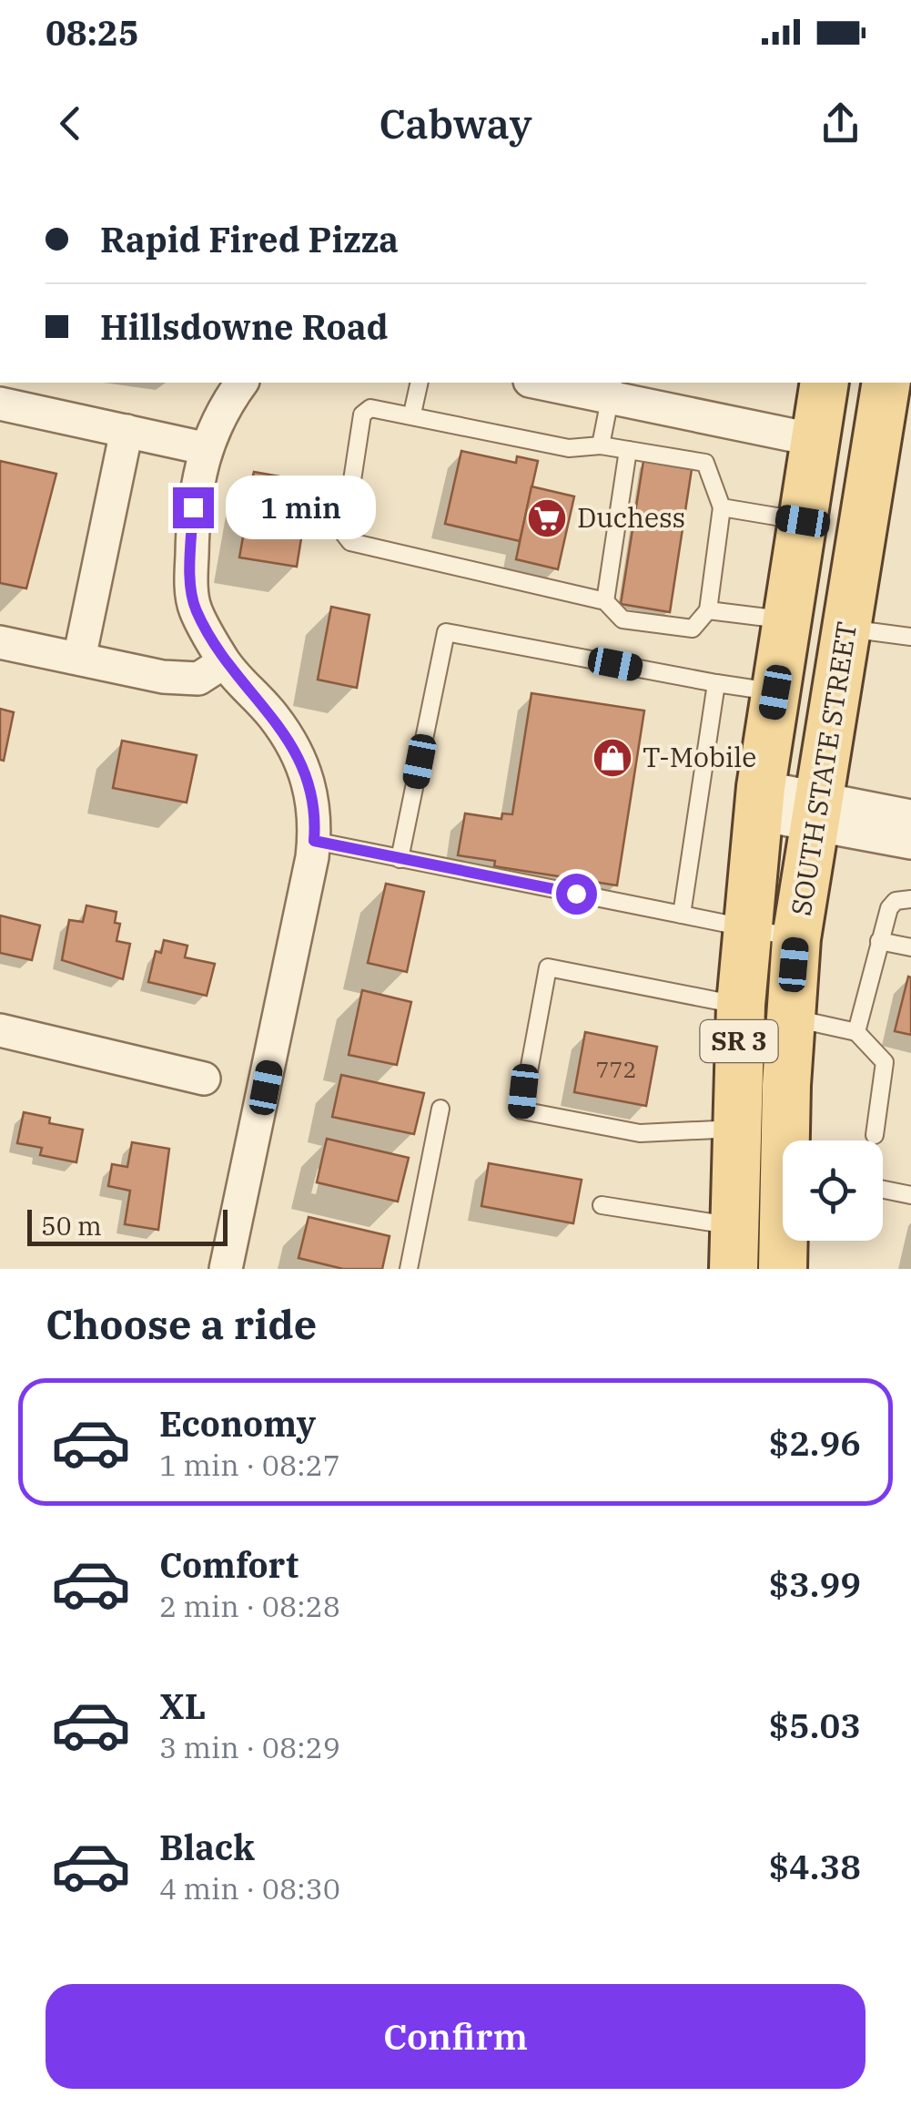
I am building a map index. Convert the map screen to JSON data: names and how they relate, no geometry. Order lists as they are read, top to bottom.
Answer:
{
  "streets": {
    "main road": ["SOUTH STATE STREET", "SR 3"]
  },
  "places": {
    "supermarket": ["Duchess"],
    "shop": ["T-Mobile"]
  },
  "house_numbers": ["772"],
  "scale_bar": "50 m",
  "page": {
    "status": "08:25",
    "header": "Cabway",
    "banner": ["Rapid Fired Pizza", "Hillsdowne Road"],
    "bubble": "1 min",
    "scale": "50 m",
    "heading": "Choose a ride",
    "list": [
      {
        "name": "Economy",
        "note": "1 min · 08:27",
        "value": "$2.96"
      },
      {
        "name": "Comfort",
        "note": "2 min · 08:28",
        "value": "$3.99"
      },
      {
        "name": "XL",
        "note": "3 min · 08:29",
        "value": "$5.03"
      },
      {
        "name": "Black",
        "note": "4 min · 08:30",
        "value": "$4.38"
      }
    ],
    "buttons": "Confirm"
  }
}
